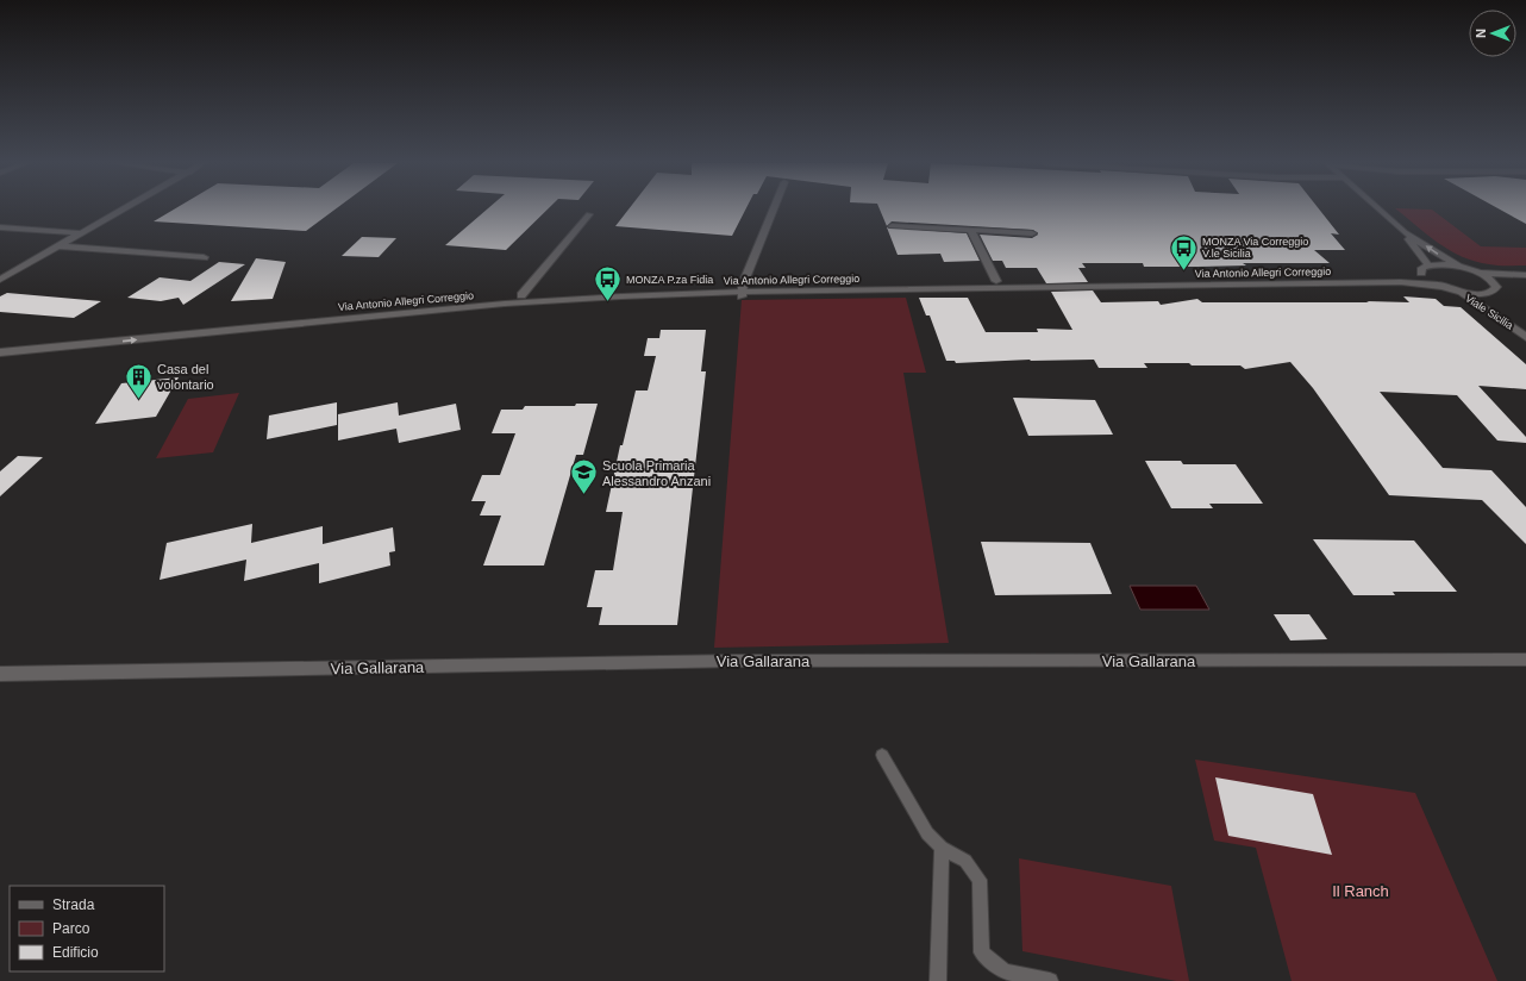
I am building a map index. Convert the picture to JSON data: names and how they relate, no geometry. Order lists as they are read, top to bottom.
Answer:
{
  "streets": {
    "street": ["Via Antonio Allegri Correggio", "Viale Sicilia", "Via Gallarana"]
  },
  "parks": ["Il Ranch"],
  "places": {
    "bus stop": ["MONZA Via Correggio V.le Sicilia", "MONZA P.za Fidia"],
    "building": ["Casa del volontario"],
    "school or university": ["Scuola Primaria Alessandro Anzani"]
  },
  "legend": ["Strada", "Parco", "Edificio"],
  "north": "left"
}
